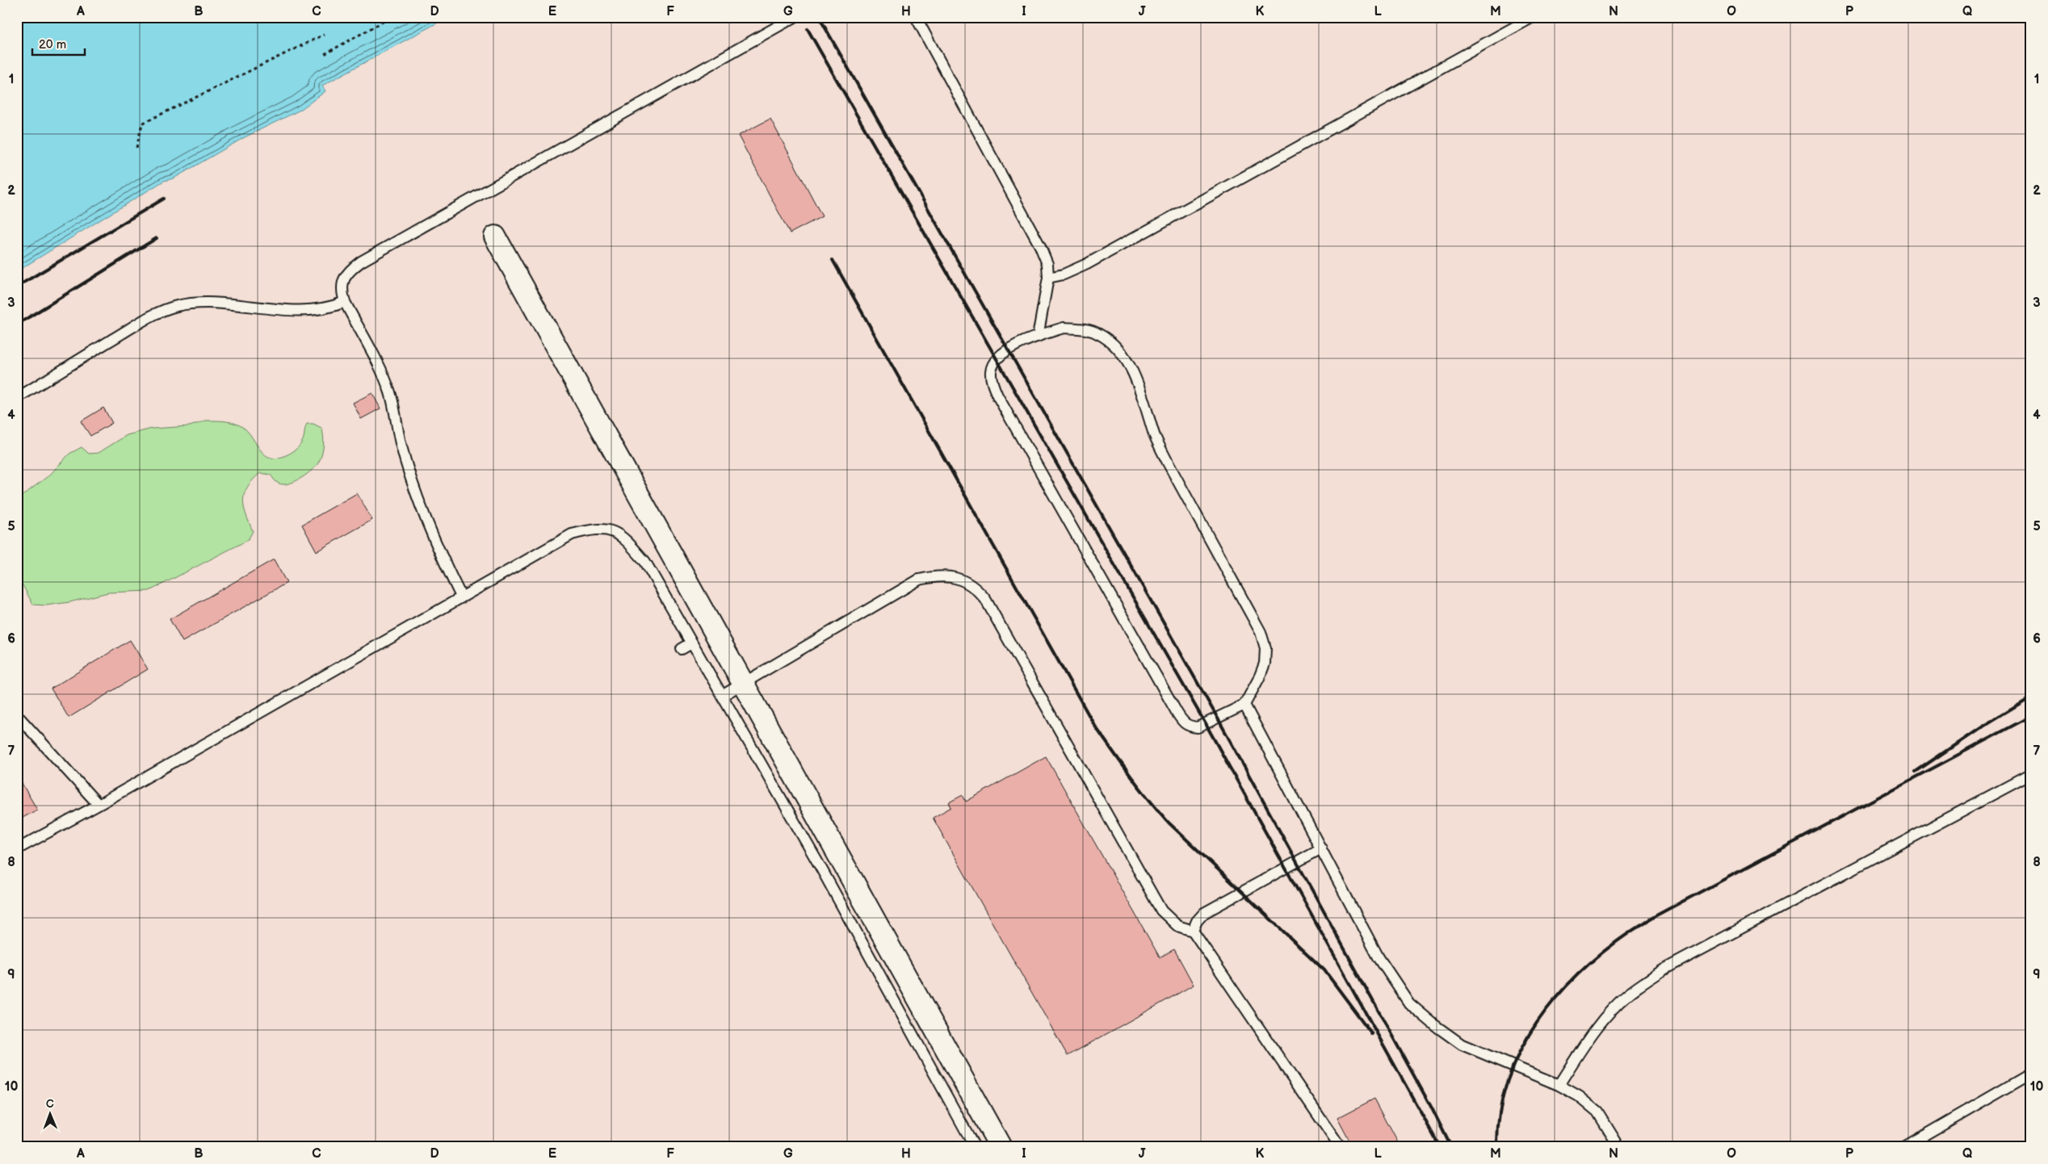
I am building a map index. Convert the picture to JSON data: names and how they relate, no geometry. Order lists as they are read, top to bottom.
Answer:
{
  "scale_bar": "20 m",
  "north": "top",
  "grid": {
    "columns": [
      "A",
      "B",
      "C",
      "D",
      "E",
      "F",
      "G",
      "H",
      "I",
      "J",
      "K",
      "L",
      "M",
      "N",
      "O",
      "P",
      "Q"
    ],
    "rows": [
      "1",
      "2",
      "3",
      "4",
      "5",
      "6",
      "7",
      "8",
      "9",
      "10"
    ]
  }
}
